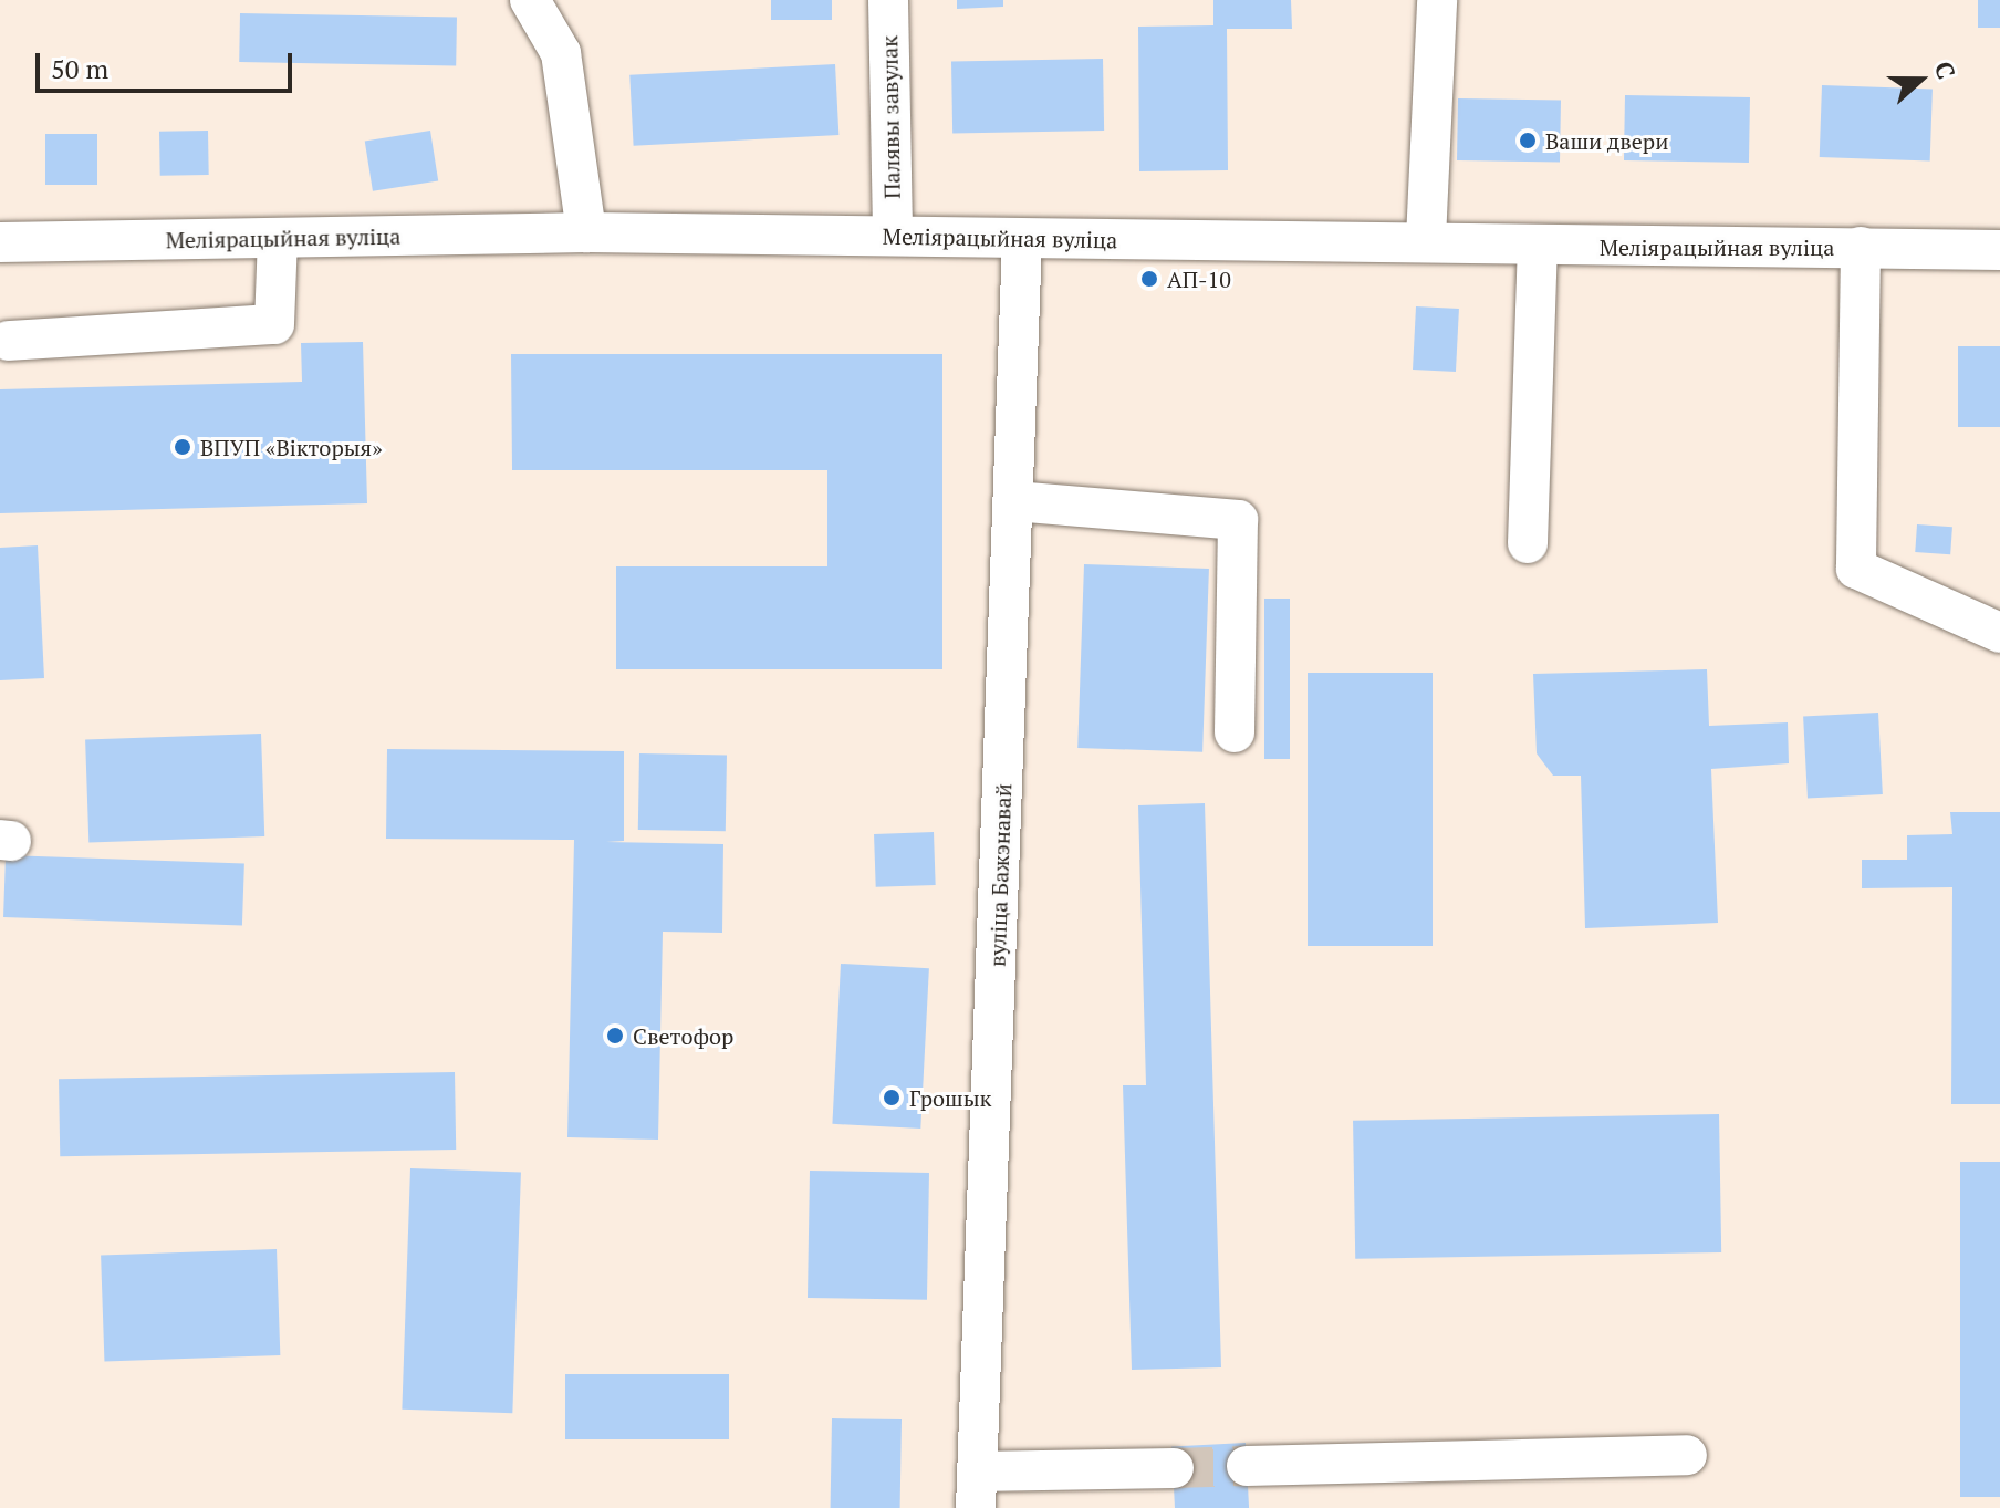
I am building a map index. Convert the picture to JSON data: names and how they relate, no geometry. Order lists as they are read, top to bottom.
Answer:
{
  "streets": {
    "street": ["Палявы завулак", "Меліярацыйная вуліца", "вуліца Бажэнавай"]
  },
  "crossings": [
    ["Палявы завулак", "Меліярацыйная вуліца"],
    ["Меліярацыйная вуліца", "вуліца Бажэнавай"]
  ],
  "places": [
    "Ваши двери",
    "АП-10",
    "ВПУП «Вікторыя»",
    "Светофор",
    "Грошык"
  ],
  "scale_bar": "50 m",
  "north": "right"
}
